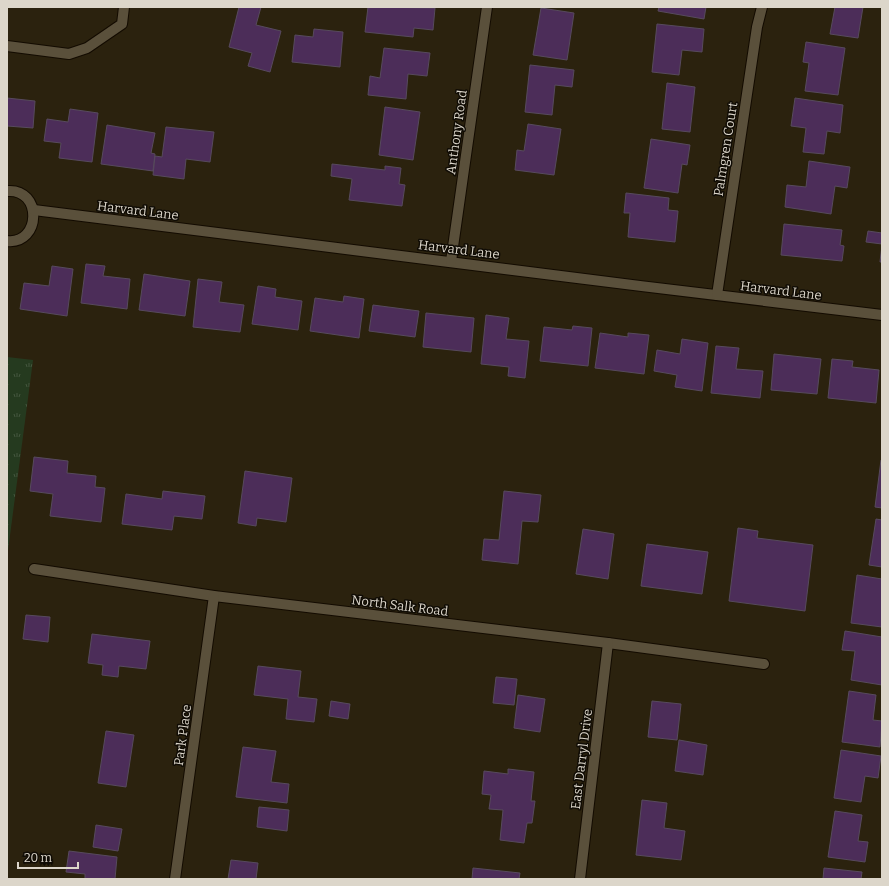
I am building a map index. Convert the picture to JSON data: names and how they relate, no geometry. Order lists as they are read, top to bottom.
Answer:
{
  "streets": {
    "street": [
      "Anthony Road",
      "Palmgren Court",
      "Harvard Lane",
      "North Salk Road",
      "Park Place",
      "East Darryl Drive"
    ]
  },
  "crossings": [
    ["Anthony Road", "Harvard Lane"],
    ["Palmgren Court", "Harvard Lane"],
    ["North Salk Road", "Park Place"],
    ["North Salk Road", "East Darryl Drive"]
  ],
  "scale_bar": "20 m"
}
